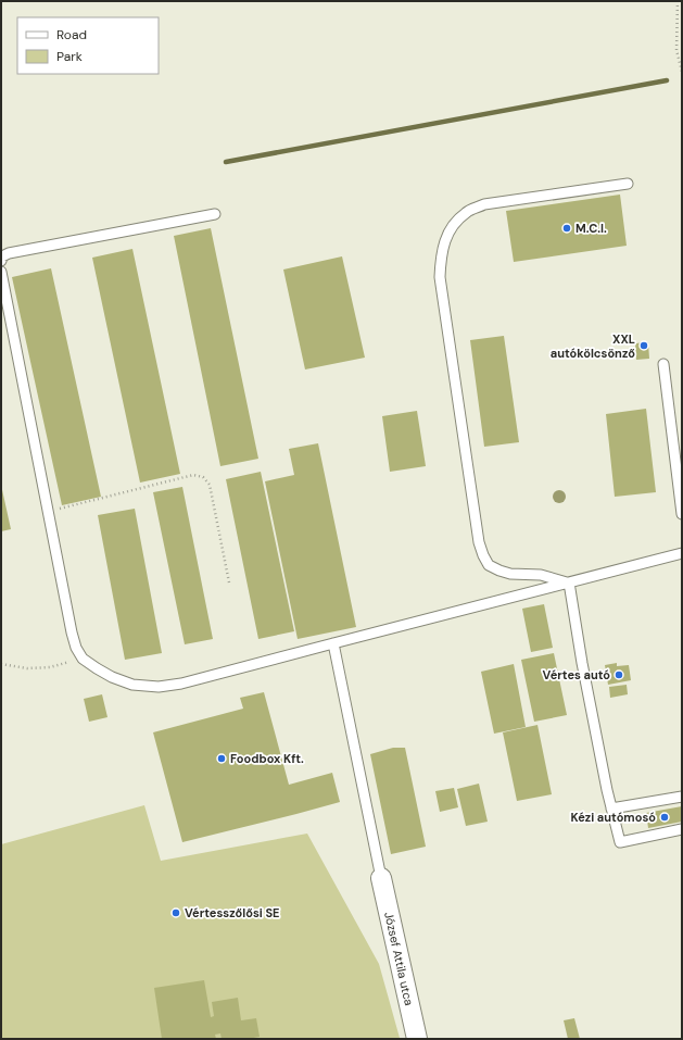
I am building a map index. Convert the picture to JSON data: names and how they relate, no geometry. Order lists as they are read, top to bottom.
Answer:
{
  "streets": {
    "street": ["József Attila utca"]
  },
  "places": [
    "M.C.I.",
    "XXL autókölcsönző",
    "Vértes autó",
    "Foodbox Kft.",
    "Kézi autómosó",
    "Vértesszőlősi SE"
  ],
  "legend": ["Road", "Park"]
}
